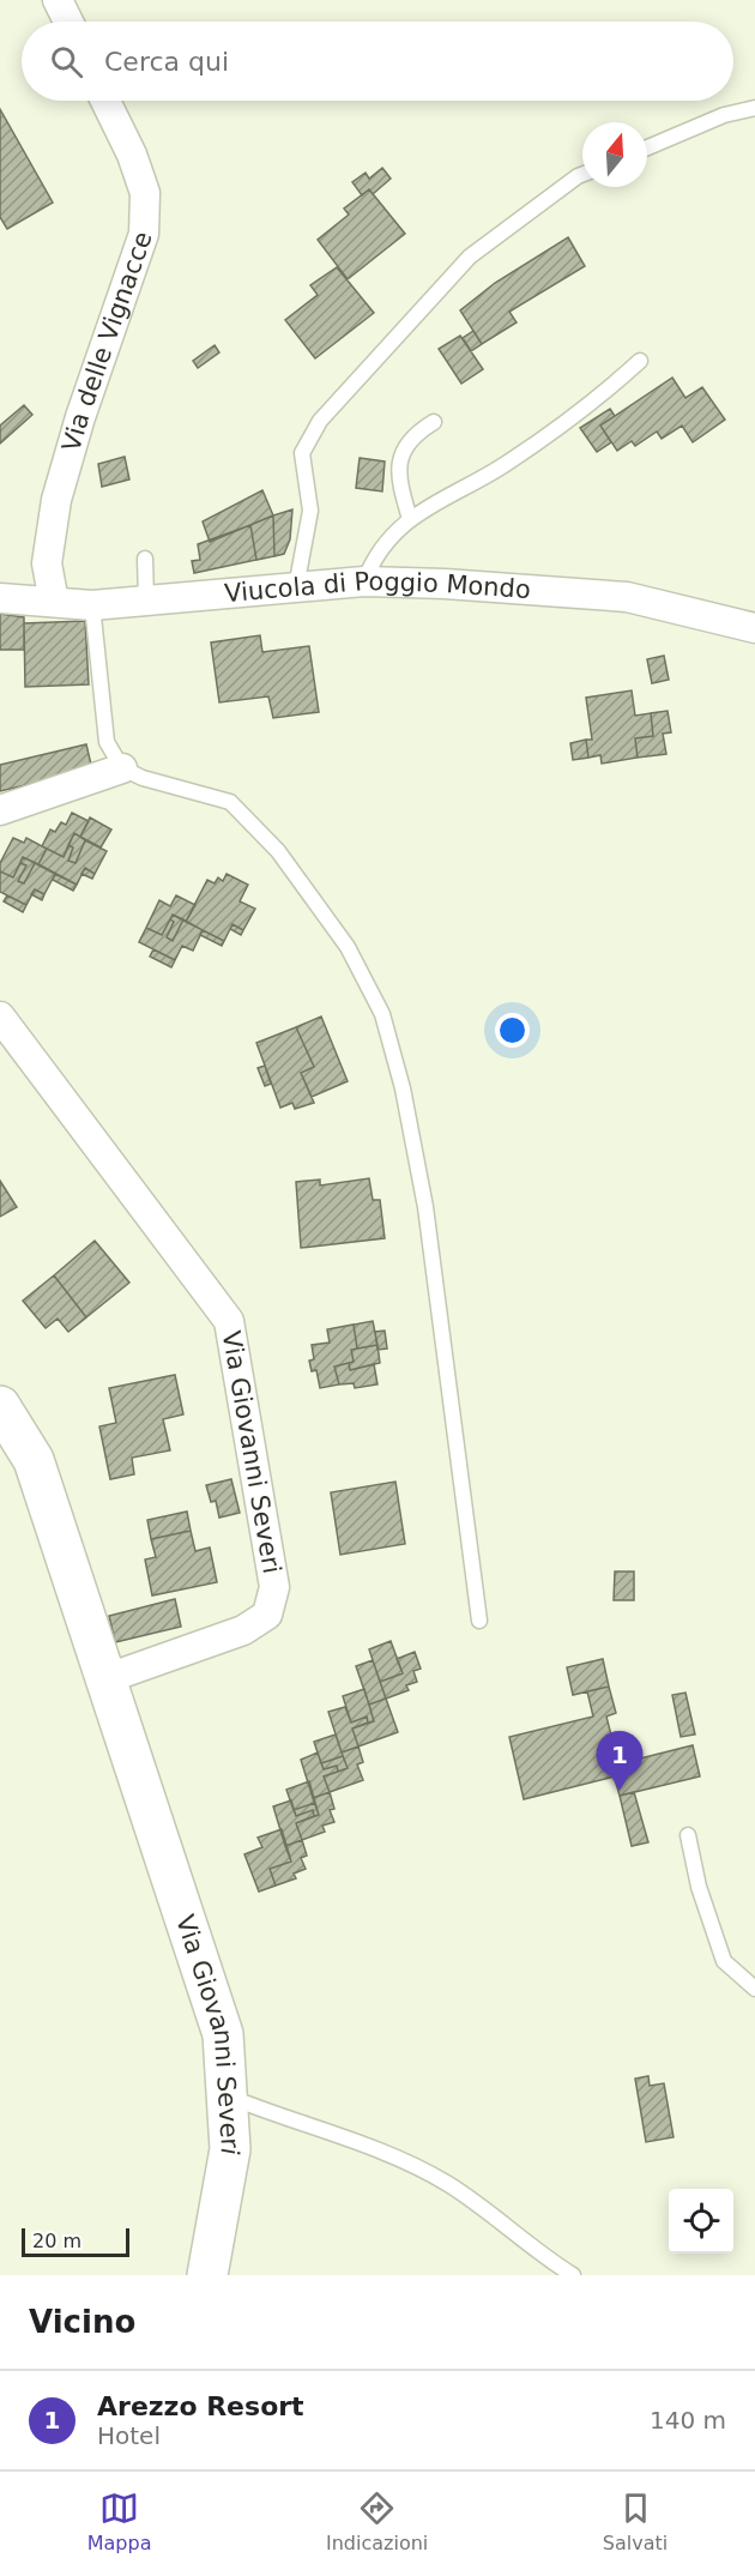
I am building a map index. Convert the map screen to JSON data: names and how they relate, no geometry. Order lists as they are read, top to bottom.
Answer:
{
  "streets": {
    "street": ["Via delle Vignacce", "Viucola di Poggio Mondo", "Via Giovanni Severi"]
  },
  "crossings": [
    ["Via delle Vignacce", "Viucola di Poggio Mondo"]
  ],
  "scale_bar": "20 m",
  "north": "top",
  "page": {
    "search": "Cerca qui",
    "pins": "1",
    "scale": "20 m",
    "heading": "Vicino",
    "list": [
      {
        "mark": "1",
        "name": "Arezzo Resort",
        "note": "Hotel",
        "value": "140 m"
      }
    ],
    "nav": ["Mappa", "Indicazioni", "Salvati"]
  }
}
